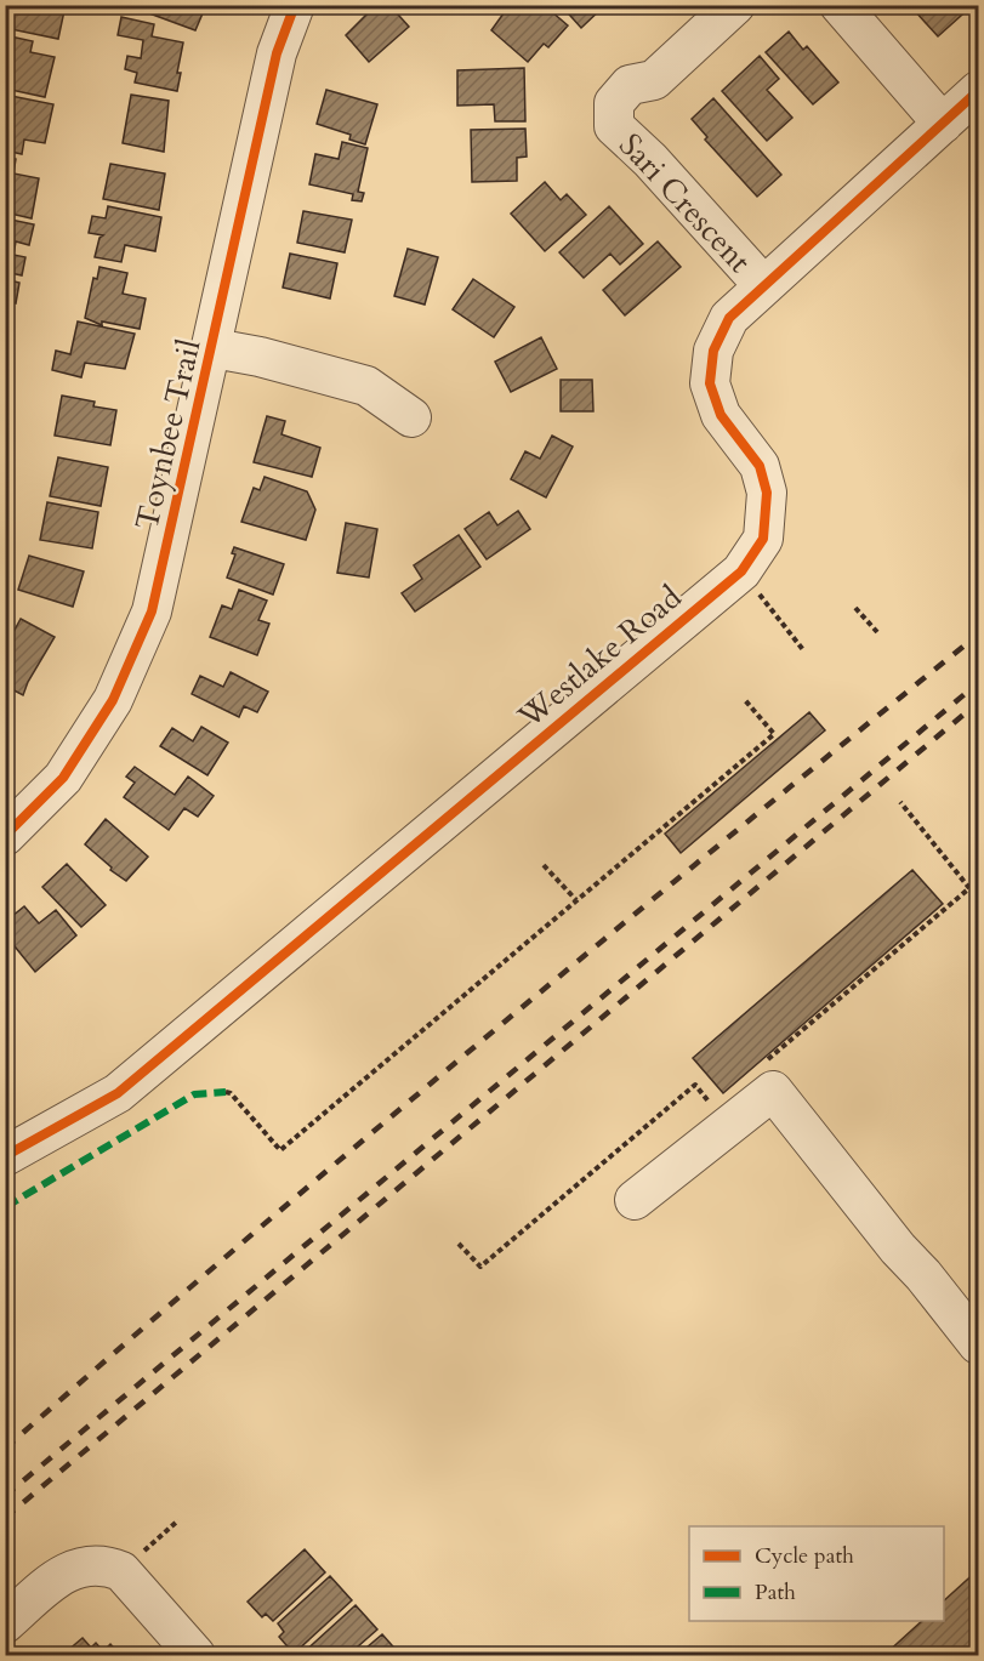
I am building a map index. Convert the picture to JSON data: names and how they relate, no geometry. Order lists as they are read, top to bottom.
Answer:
{
  "streets": {
    "street": ["Sari Crescent", "Toynbee Trail", "Westlake Road"]
  },
  "crossings": [
    ["Sari Crescent", "Westlake Road"]
  ],
  "legend": ["Cycle path", "Path"]
}
